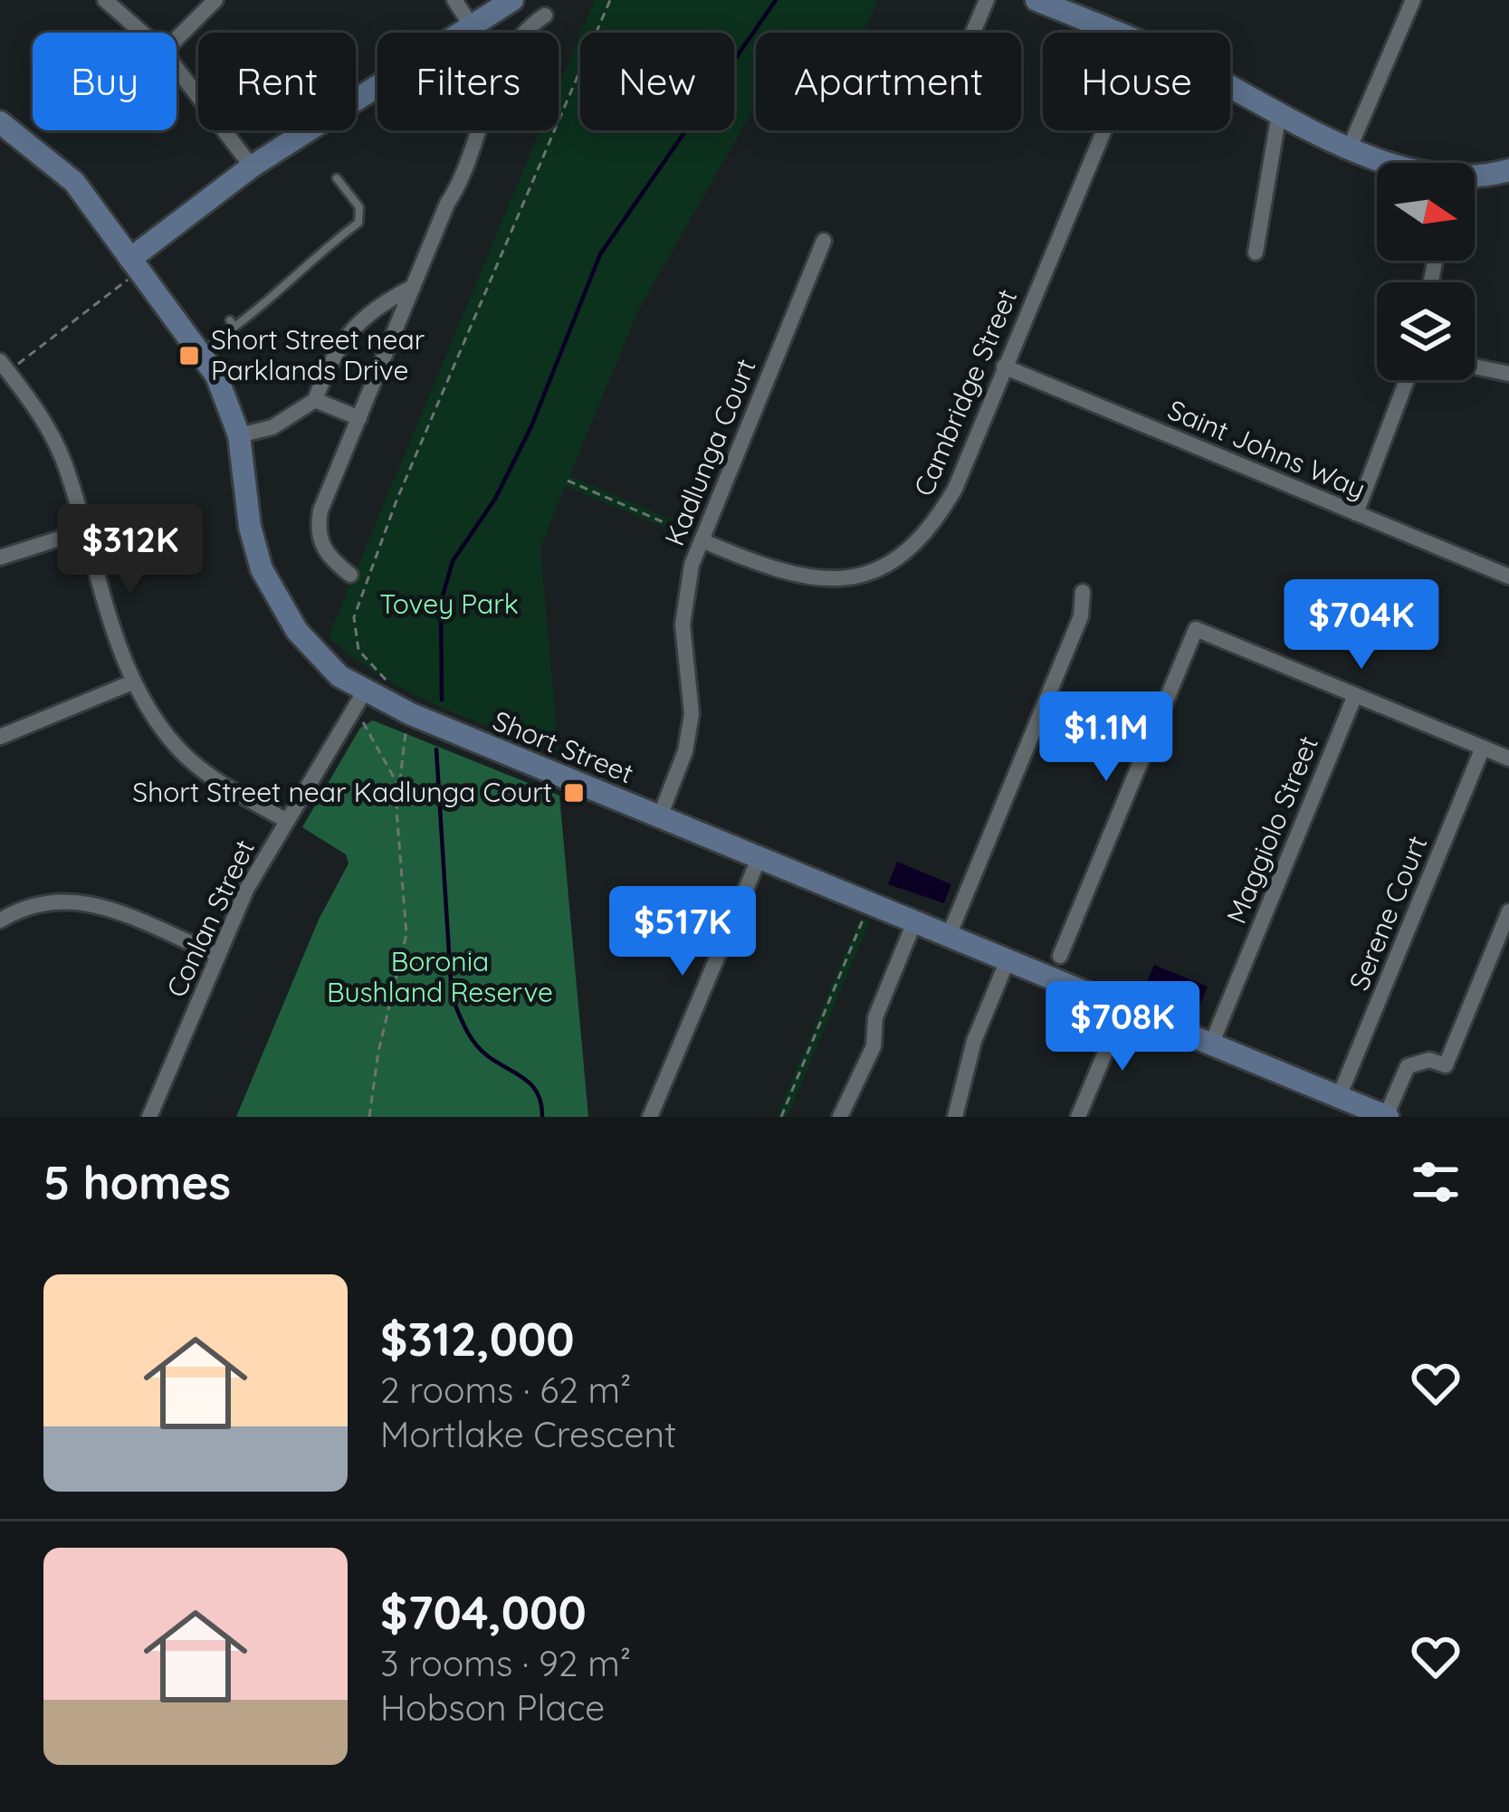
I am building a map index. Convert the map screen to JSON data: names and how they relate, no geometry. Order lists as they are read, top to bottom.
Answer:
{
  "streets": {
    "street": [
      "Cambridge Street",
      "Saint Johns Way",
      "Kadlunga Court",
      "Short Street",
      "Maggiolo Street",
      "Serene Court",
      "Conlan Street"
    ]
  },
  "crossings": [
    ["Cambridge Street", "Saint Johns Way"],
    ["Cambridge Street", "Kadlunga Court"],
    ["Kadlunga Court", "Short Street"],
    ["Short Street", "Maggiolo Street"],
    ["Short Street", "Serene Court"],
    ["Short Street", "Conlan Street"]
  ],
  "parks": ["Tovey Park", "Boronia Bushland Reserve"],
  "places": {
    "transit": ["Short Street near Parklands Drive", "Short Street near Kadlunga Court"]
  },
  "north": "right",
  "page": {
    "chip": [
      "Buy",
      "Rent",
      "Filters",
      "New",
      "Apartment",
      "House"
    ],
    "price": [
      "$312K",
      "$704K",
      "$1.1M",
      "$517K",
      "$708K"
    ],
    "heading": "5 homes",
    "list": [
      {
        "name": "$312,000",
        "note": "2 rooms · 62 m² · Mortlake Crescent"
      },
      {
        "name": "$704,000",
        "note": "3 rooms · 92 m² · Hobson Place"
      }
    ]
  }
}
